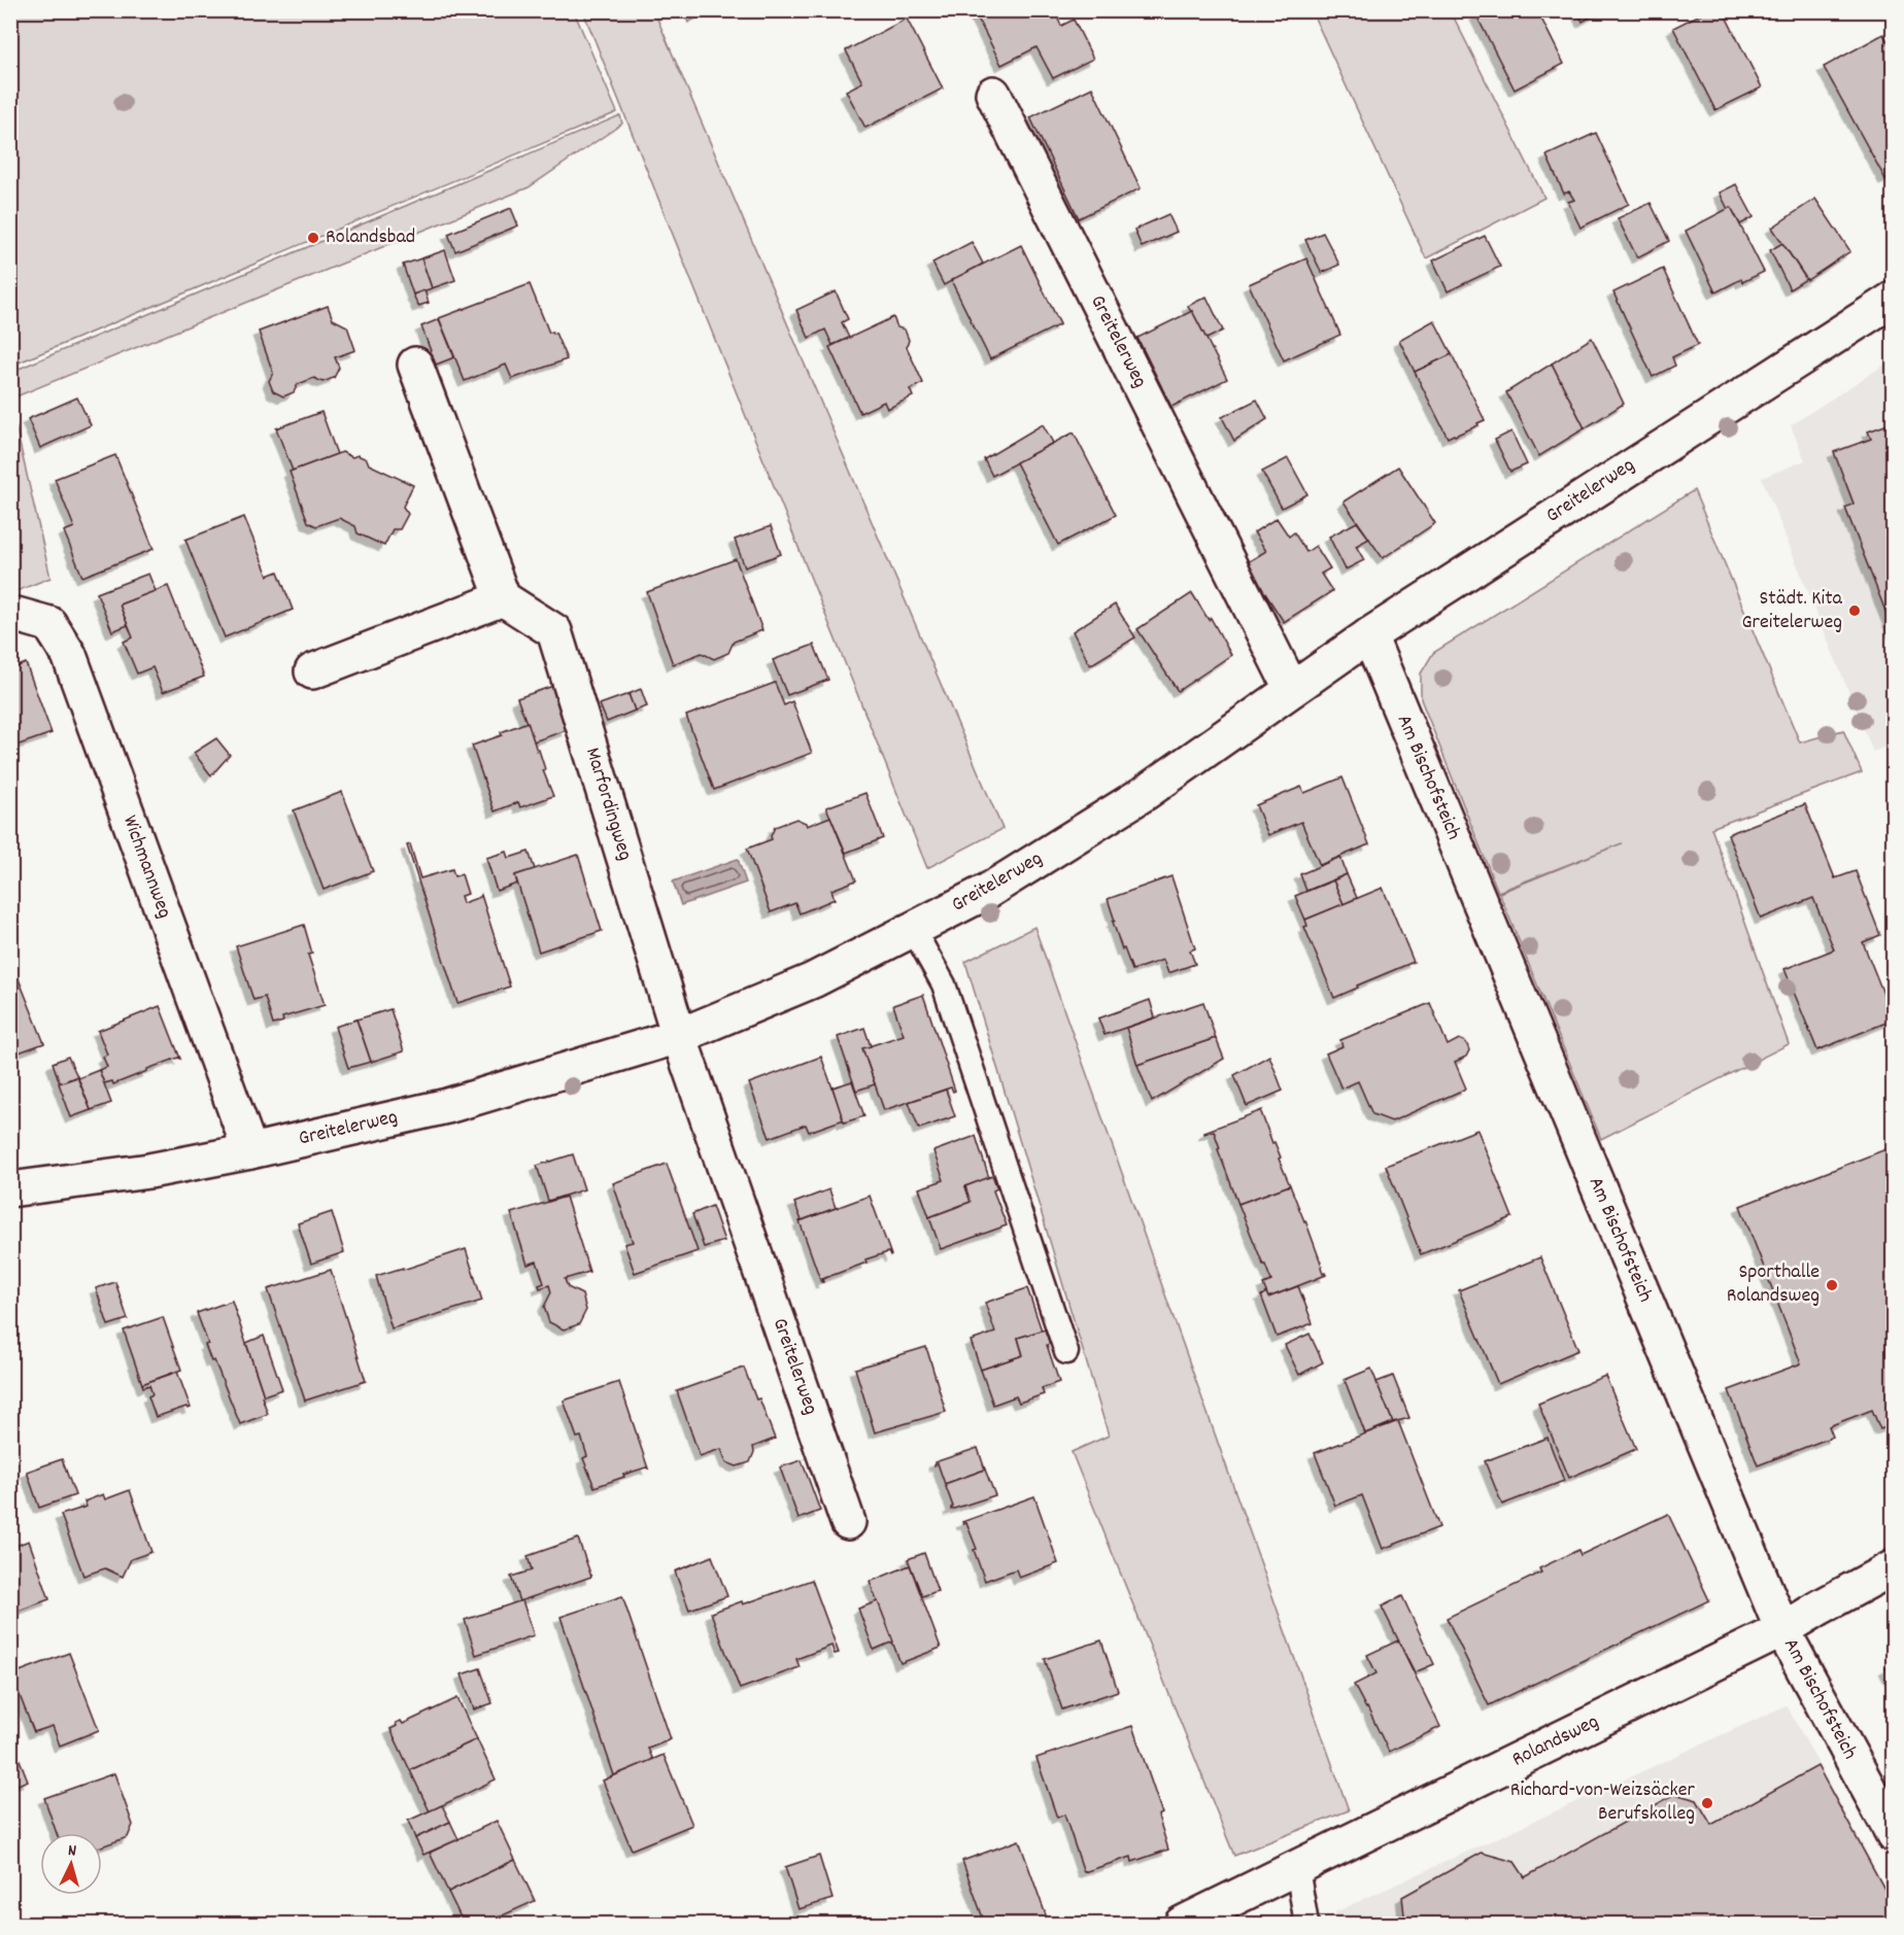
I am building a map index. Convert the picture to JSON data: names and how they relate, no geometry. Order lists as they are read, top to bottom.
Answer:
{
  "streets": {
    "street": [
      "Greitelerweg",
      "Am Bischofsteich",
      "Marfordingweg",
      "Wichmannweg",
      "Rolandsweg"
    ]
  },
  "crossings": [
    ["Greitelerweg", "Am Bischofsteich"],
    ["Greitelerweg", "Marfordingweg"],
    ["Greitelerweg", "Wichmannweg"],
    ["Am Bischofsteich", "Rolandsweg"]
  ],
  "places": [
    "Rolandsbad",
    "Städt. Kita Greitelerweg",
    "Sporthalle Rolandsweg",
    "Richard-von-Weizsäcker Berufskolleg"
  ],
  "north": "top"
}
